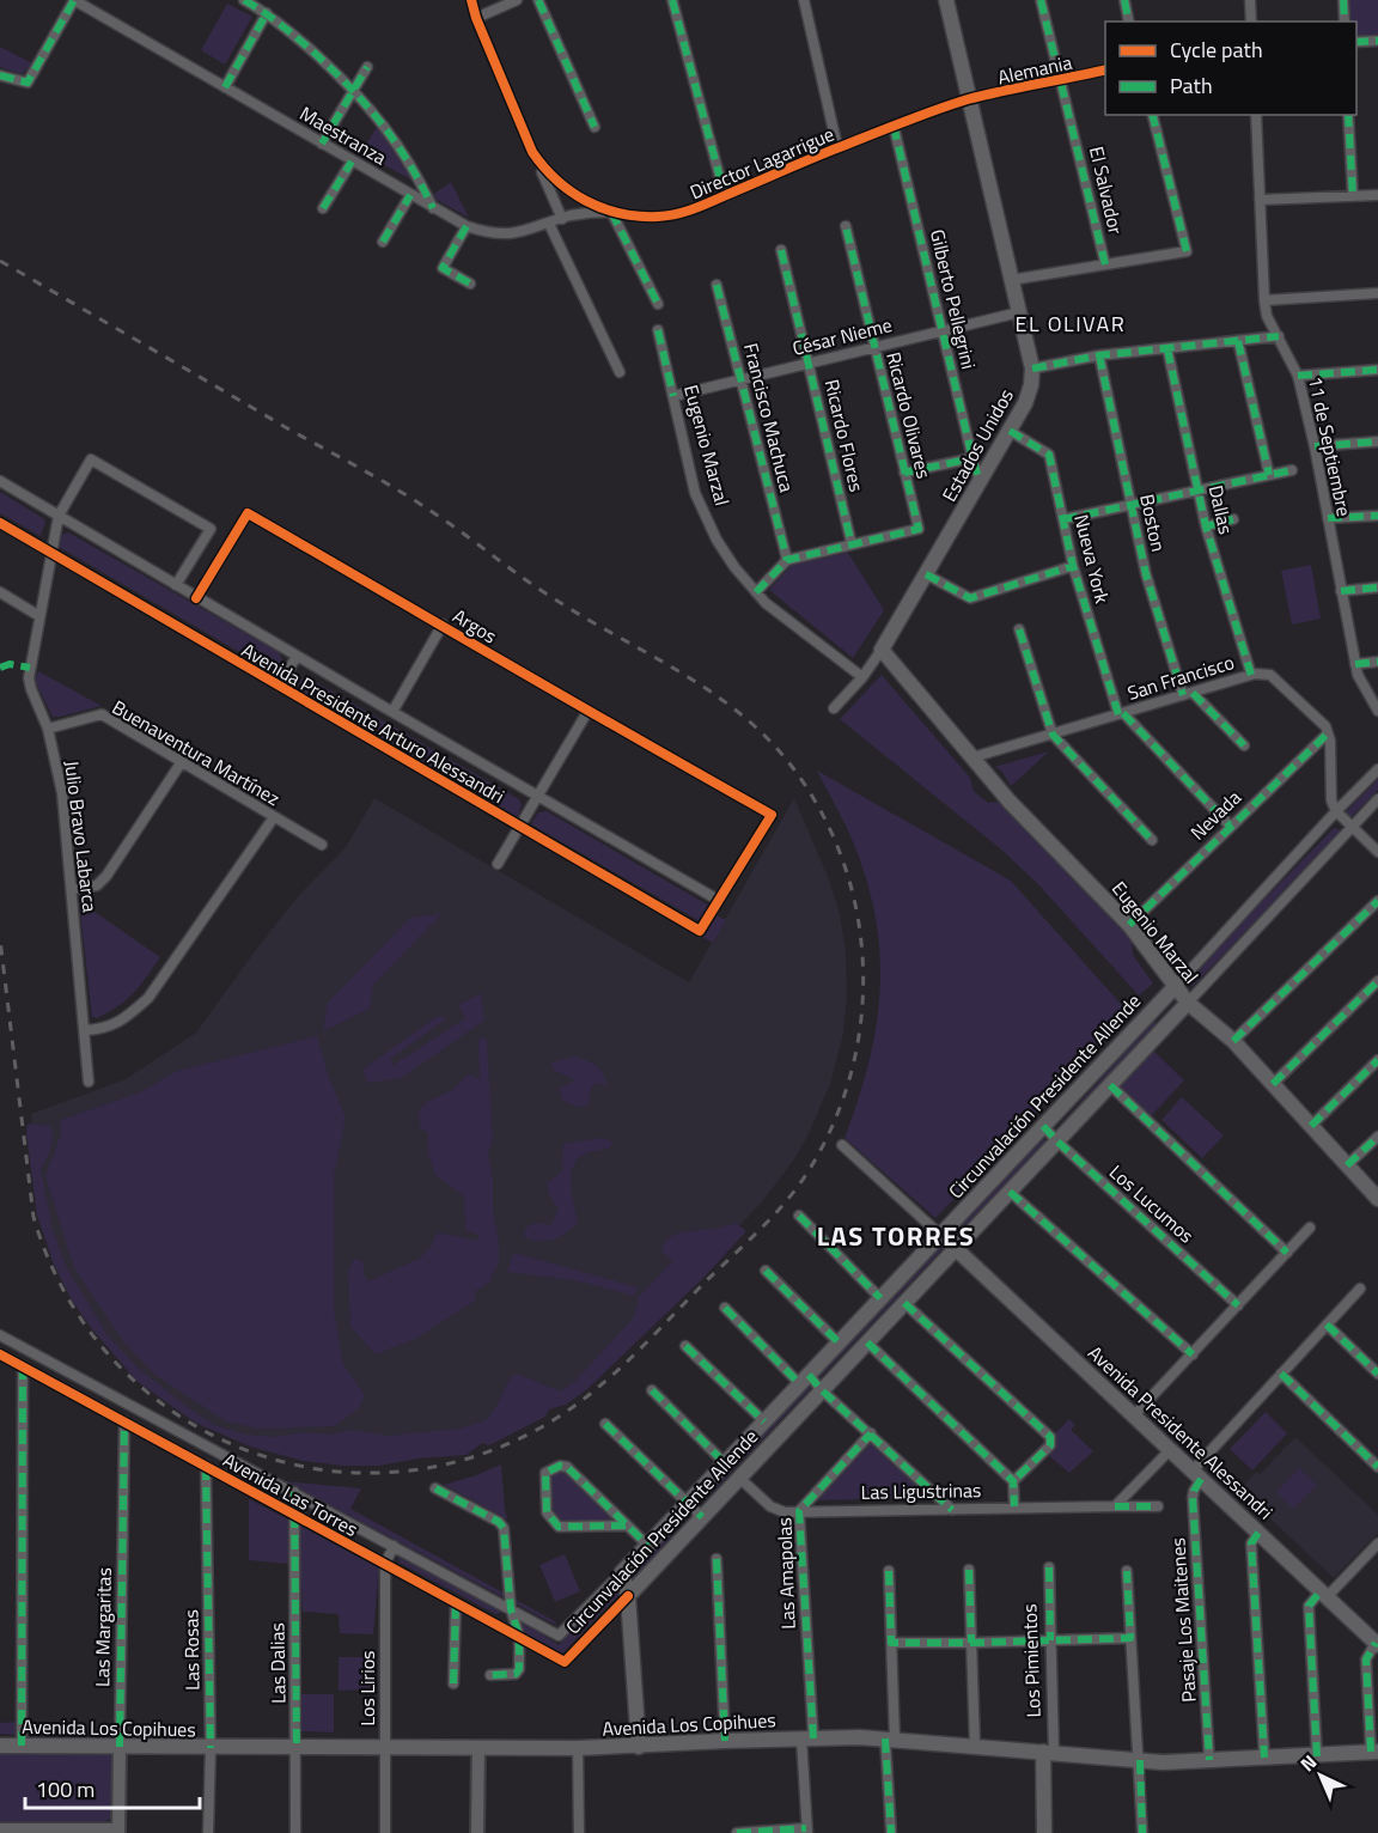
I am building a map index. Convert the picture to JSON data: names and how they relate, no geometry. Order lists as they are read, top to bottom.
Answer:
{
  "streets": {
    "main road": [
      "Eugenio Marzal",
      "Estados Unidos",
      "Circunvalación Presidente Allende",
      "Avenida Presidente Alessandri",
      "Los Pimientos",
      "Avenida Los Copihues"
    ],
    "street": [
      "Alemania",
      "Maestranza",
      "Director Lagarrigue",
      "El Salvador",
      "Gilberto Pellegrini",
      "César Nieme",
      "Ricardo Olivares",
      "Francisco Machuca",
      "Ricardo Flores",
      "11 de Septiembre",
      "Dallas",
      "Boston",
      "Nueva York",
      "Argos",
      "San Francisco",
      "Avenida Presidente Arturo Alessandri",
      "Buenaventura Martínez",
      "Nevada",
      "Julio Bravo Labarca",
      "Los Lucumos",
      "Las Ligustrinas",
      "Avenida Las Torres",
      "Las Amapolas",
      "Pasaje Los Maitenes",
      "Las Margaritas",
      "Las Rosas",
      "Las Dalias",
      "Los Lirios"
    ]
  },
  "crossings": [
    ["Alemania", "Director Lagarrigue"],
    ["Alemania", "El Salvador"],
    ["Alemania", "Estados Unidos"],
    ["Maestranza", "Director Lagarrigue"],
    ["Director Lagarrigue", "Gilberto Pellegrini"],
    ["Director Lagarrigue", "Estados Unidos"],
    ["Gilberto Pellegrini", "César Nieme"],
    ["Gilberto Pellegrini", "Estados Unidos"],
    ["César Nieme", "Ricardo Olivares"],
    ["César Nieme", "Francisco Machuca"],
    ["César Nieme", "Ricardo Flores"],
    ["César Nieme", "Eugenio Marzal"],
    ["César Nieme", "Estados Unidos"],
    ["Ricardo Olivares", "Ricardo Flores"],
    ["Eugenio Marzal", "Estados Unidos"],
    ["Eugenio Marzal", "San Francisco"],
    ["Eugenio Marzal", "Nevada"],
    ["Eugenio Marzal", "Circunvalación Presidente Allende"],
    ["Estados Unidos", "Nueva York"],
    ["Dallas", "San Francisco"],
    ["Boston", "San Francisco"],
    ["Nueva York", "San Francisco"],
    ["Nueva York", "Nevada"],
    ["Argos", "Avenida Presidente Arturo Alessandri"],
    ["San Francisco", "Nevada"],
    ["Avenida Presidente Arturo Alessandri", "Julio Bravo Labarca"],
    ["Buenaventura Martínez", "Julio Bravo Labarca"],
    ["Circunvalación Presidente Allende", "Los Lucumos"],
    ["Circunvalación Presidente Allende", "Avenida Presidente Alessandri"],
    ["Circunvalación Presidente Allende", "Las Ligustrinas"],
    ["Circunvalación Presidente Allende", "Avenida Las Torres"],
    ["Avenida Presidente Alessandri", "Pasaje Los Maitenes"],
    ["Las Ligustrinas", "Las Amapolas"],
    ["Avenida Las Torres", "Las Margaritas"],
    ["Avenida Las Torres", "Las Rosas"],
    ["Avenida Las Torres", "Las Dalias"],
    ["Avenida Las Torres", "Los Lirios"],
    ["Las Amapolas", "Avenida Los Copihues"],
    ["Pasaje Los Maitenes", "Avenida Los Copihues"],
    ["Las Margaritas", "Avenida Los Copihues"],
    ["Las Rosas", "Avenida Los Copihues"],
    ["Los Pimientos", "Avenida Los Copihues"],
    ["Las Dalias", "Avenida Los Copihues"],
    ["Los Lirios", "Avenida Los Copihues"]
  ],
  "districts": ["EL OLIVAR", "LAS TORRES"],
  "legend": ["Cycle path", "Path"],
  "scale_bar": "100 m",
  "north": "top left"
}
